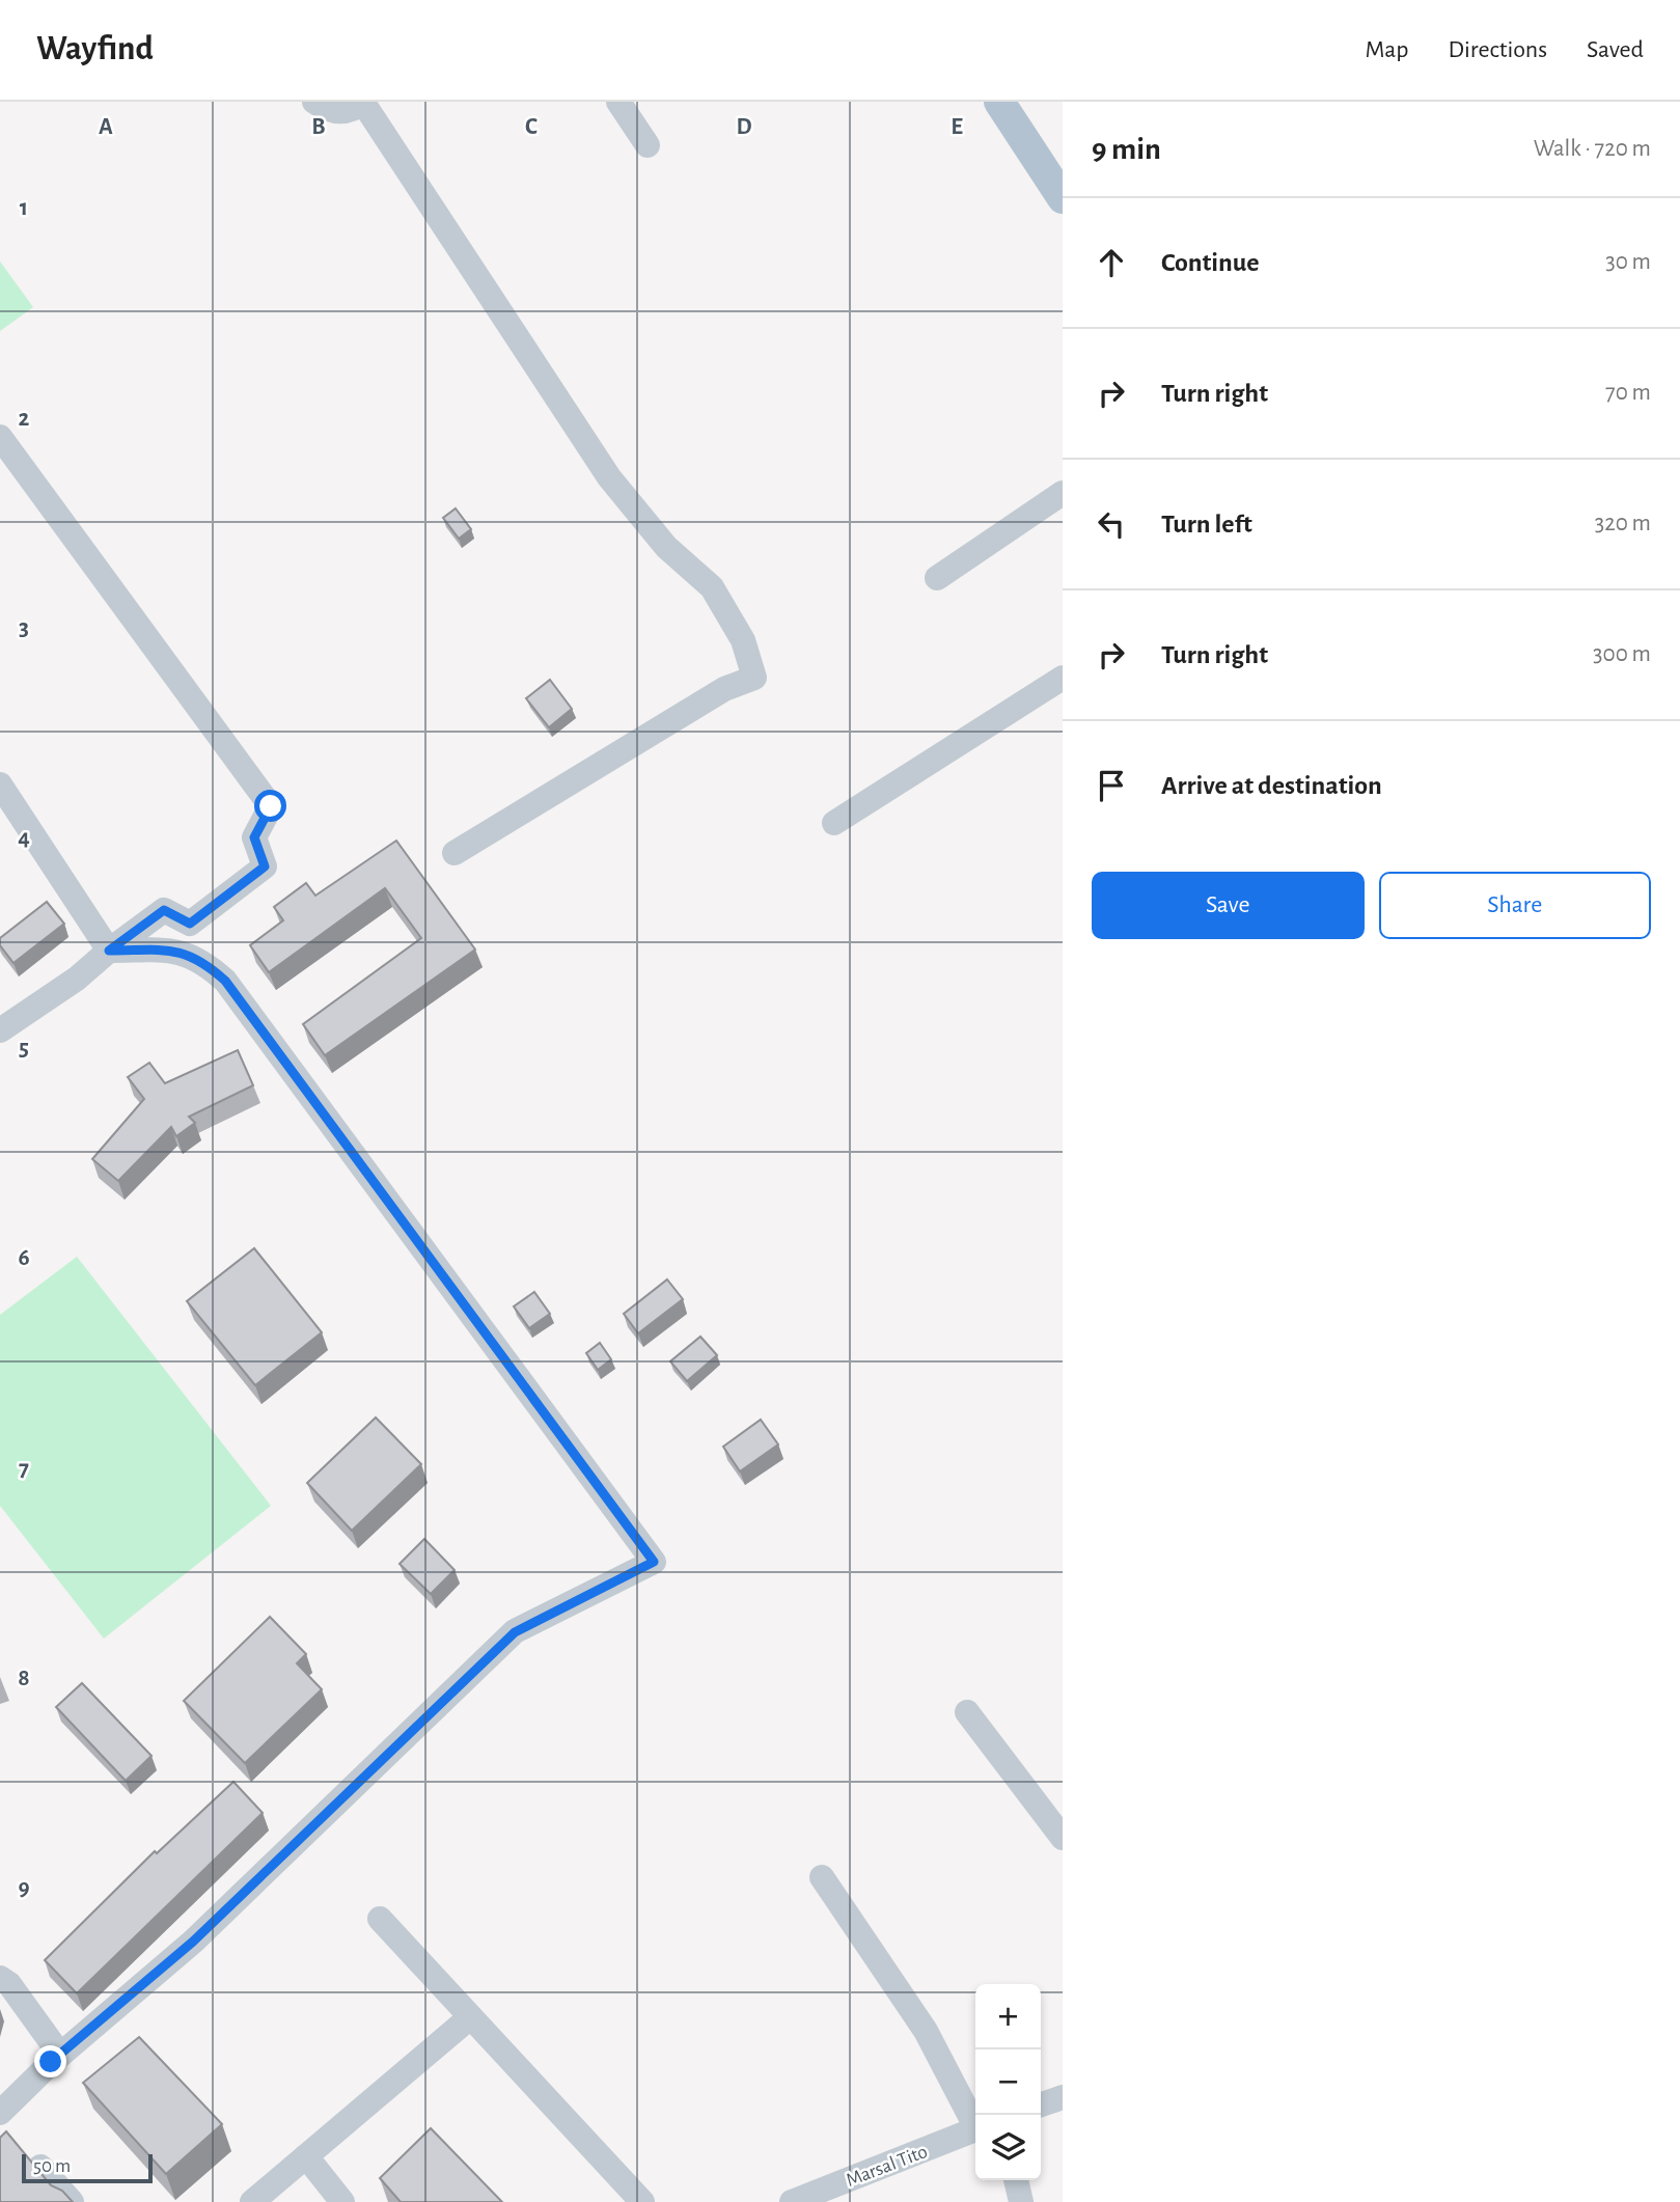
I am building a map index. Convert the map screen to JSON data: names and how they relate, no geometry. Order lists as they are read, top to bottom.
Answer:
{
  "streets": {
    "street": ["Marsal Tito"]
  },
  "scale_bar": "50 m",
  "page": {
    "header": "Wayfind",
    "nav": ["Map", "Directions", "Saved"],
    "heading": ["9 min", "Walk · 720 m"],
    "list": [
      ["Continue", "30 m"],
      ["Turn right", "70 m"],
      ["Turn left", "320 m"],
      ["Turn right", "300 m"],
      "Arrive at destination"
    ],
    "buttons": ["Save", "Share"],
    "map_buttons": ["+", "−"],
    "scale": "50 m"
  },
  "grid": {
    "columns": [
      "A",
      "B",
      "C",
      "D",
      "E"
    ],
    "rows": [
      "1",
      "2",
      "3",
      "4",
      "5",
      "6",
      "7",
      "8",
      "9"
    ]
  }
}
